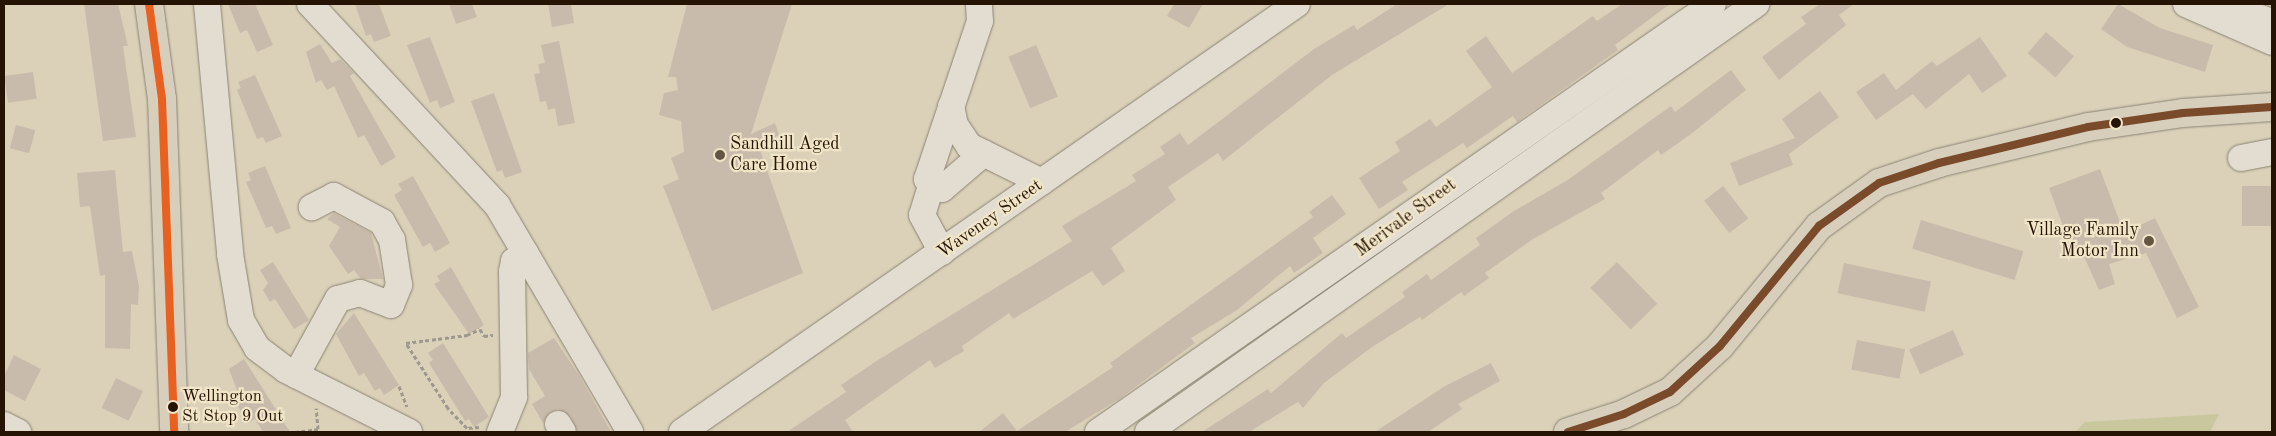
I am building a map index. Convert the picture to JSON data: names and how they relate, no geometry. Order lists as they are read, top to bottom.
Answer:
{
  "streets": {
    "street": ["Merivale Street", "Waveney Street"]
  },
  "places": ["Sandhill Aged Care Home", "Village Family Motor Inn", "Wellington St Stop 9 Out"]
}
